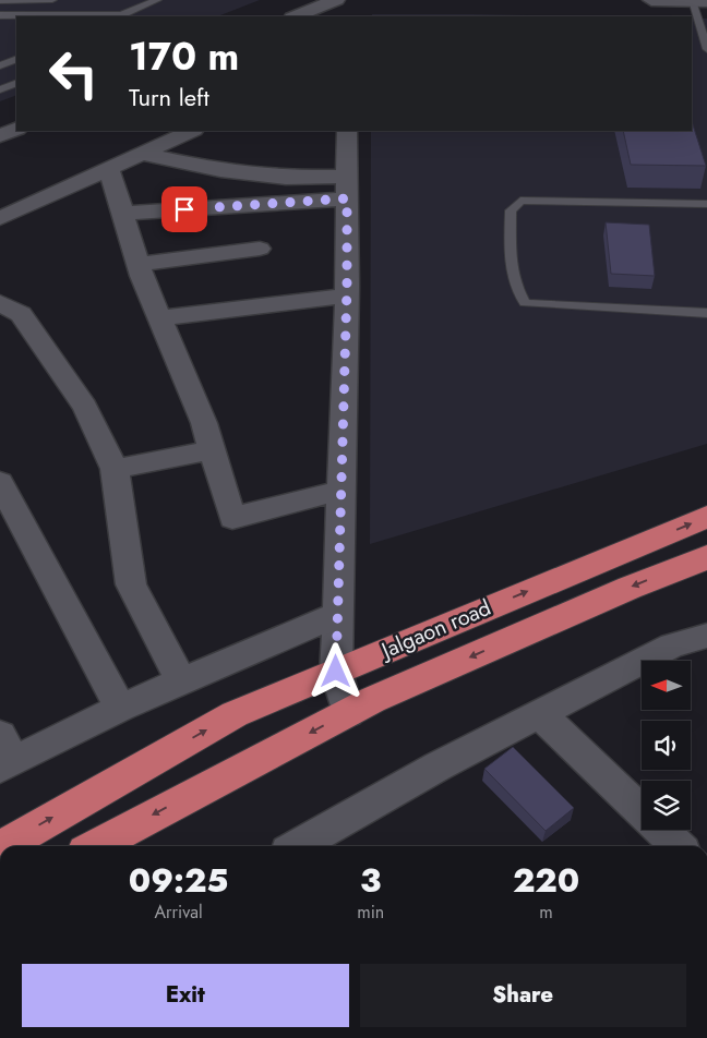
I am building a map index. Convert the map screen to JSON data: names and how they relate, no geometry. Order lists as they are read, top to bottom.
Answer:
{
  "streets": {
    "highway": ["Jalgaon road"]
  },
  "north": "left",
  "page": {
    "turn": ["170 m", "Turn left"],
    "eta": [
      "09:25",
      "Arrival",
      "3",
      "min",
      "220",
      "m"
    ],
    "buttons": ["Exit", "Share"]
  }
}
